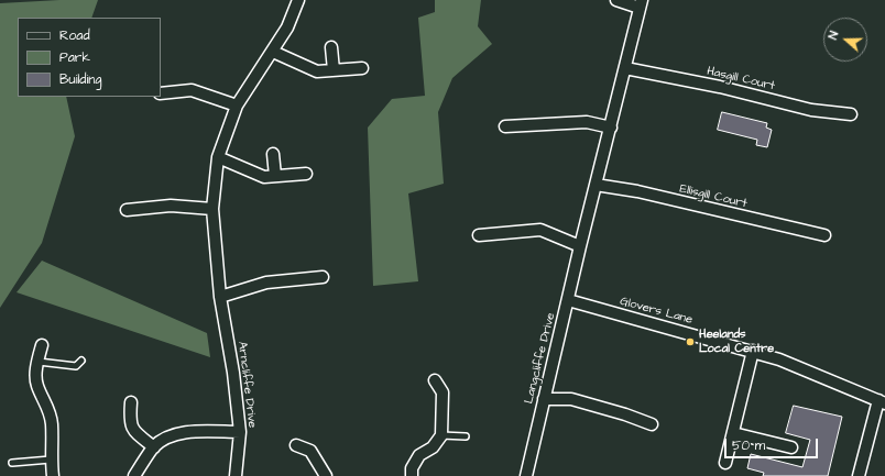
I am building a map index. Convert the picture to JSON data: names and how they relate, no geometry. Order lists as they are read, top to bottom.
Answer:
{
  "streets": {
    "street": [
      "Hasgill Court",
      "Ellisgill Court",
      "Glovers Lane",
      "Langcliffe Drive",
      "Arncliffe Drive"
    ]
  },
  "crossings": [
    ["Hasgill Court", "Langcliffe Drive"],
    ["Ellisgill Court", "Langcliffe Drive"],
    ["Glovers Lane", "Langcliffe Drive"]
  ],
  "places": ["Heelands Local Centre"],
  "legend": ["Road", "Park", "Building"],
  "scale_bar": "50 m",
  "north": "left"
}
